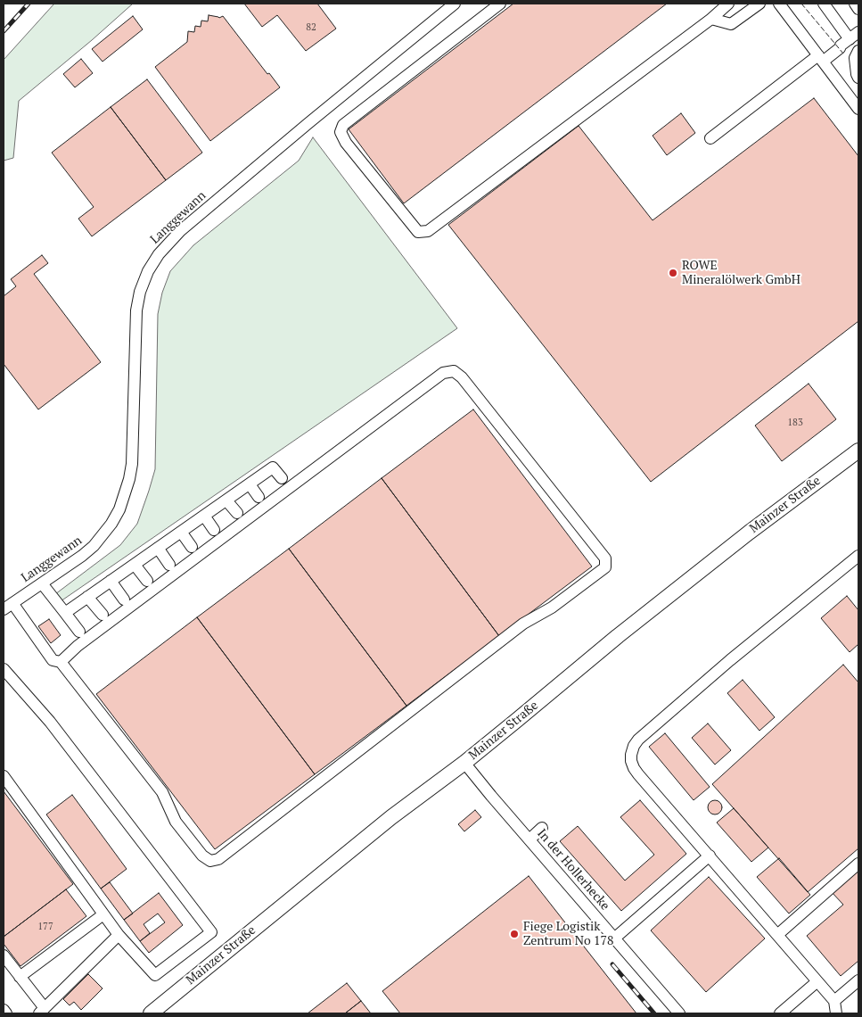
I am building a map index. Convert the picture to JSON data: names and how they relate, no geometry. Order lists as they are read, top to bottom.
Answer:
{
  "streets": {
    "main road": ["Mainzer Straße"],
    "street": ["Langgewann", "In der Hollerhecke"]
  },
  "crossings": [
    ["Mainzer Straße", "In der Hollerhecke"]
  ],
  "places": ["ROWE Mineralölwerk GmbH", "Fiege Logistik Zentrum No 178"],
  "house_numbers": ["82", "183", "177"]
}
